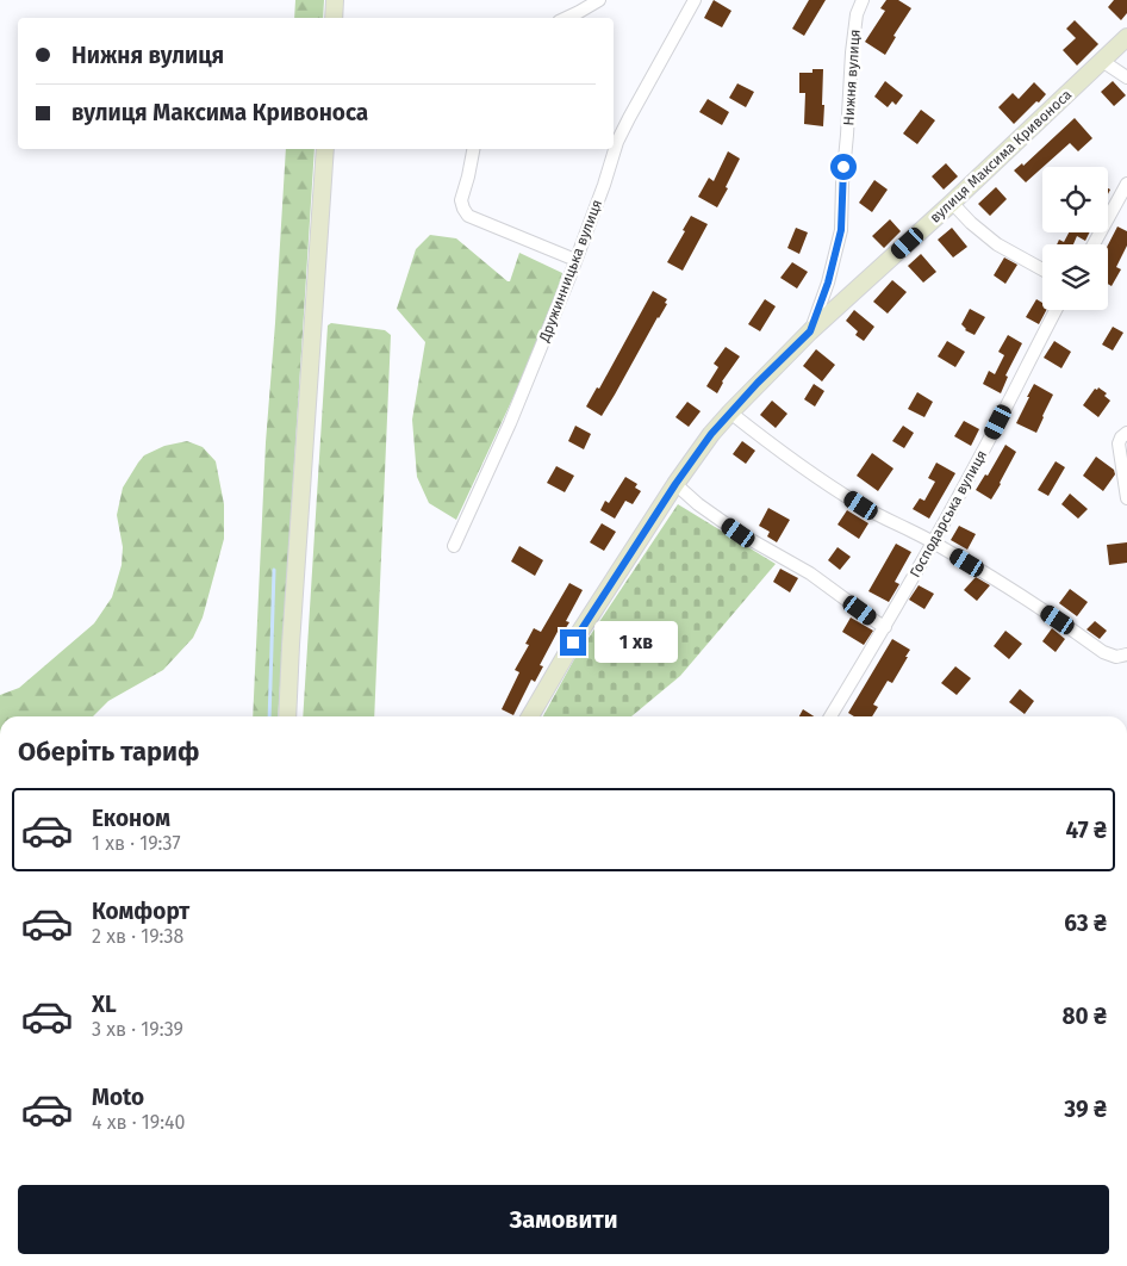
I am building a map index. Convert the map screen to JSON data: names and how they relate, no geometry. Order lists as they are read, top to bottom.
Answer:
{
  "streets": {
    "street": [
      "Нижня вулиця",
      "вулиця Максима Кривоноса",
      "Дружинницька вулиця",
      "Господарська вулиця"
    ]
  },
  "crossings": [
    ["Нижня вулиця", "вулиця Максима Кривоноса"]
  ],
  "page": {
    "banner": ["Нижня вулиця", "вулиця Максима Кривоноса"],
    "bubble": "1 хв",
    "heading": "Оберіть тариф",
    "list": [
      {
        "name": "Економ",
        "note": "1 хв · 19:37",
        "value": "47 ₴"
      },
      {
        "name": "Комфорт",
        "note": "2 хв · 19:38",
        "value": "63 ₴"
      },
      {
        "name": "XL",
        "note": "3 хв · 19:39",
        "value": "80 ₴"
      },
      {
        "name": "Moto",
        "note": "4 хв · 19:40",
        "value": "39 ₴"
      }
    ],
    "buttons": "Замовити"
  }
}
